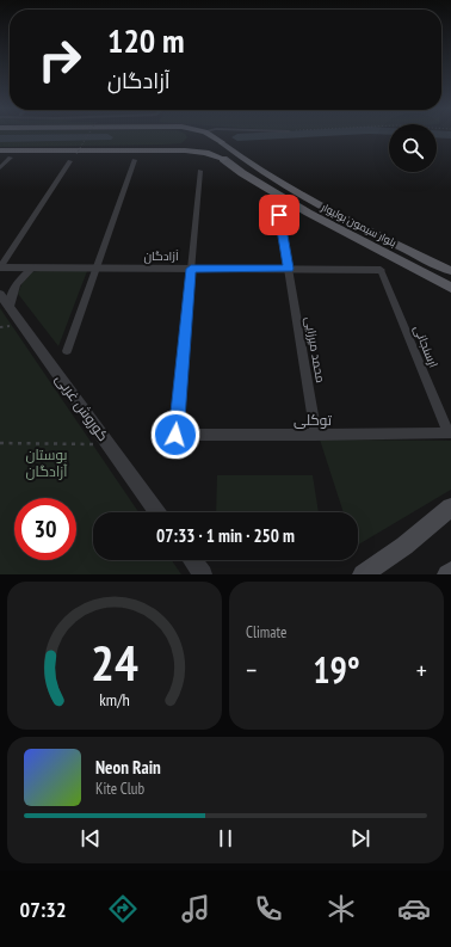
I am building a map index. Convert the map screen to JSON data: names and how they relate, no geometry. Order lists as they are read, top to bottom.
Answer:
{
  "streets": {
    "main road": ["بلوار سیمون بولیوار"],
    "street": [
      "آزادگان",
      "ارسنجانی",
      "محمد میرزایی",
      "کوروش غربی",
      "توکلی"
    ]
  },
  "crossings": [
    ["آزادگان", "ارسنجانی"],
    ["آزادگان", "محمد میرزایی"],
    ["آزادگان", "توکلی"],
    ["ارسنجانی", "توکلی"],
    ["محمد میرزایی", "توکلی"]
  ],
  "parks": ["بوستان آزادگان"],
  "page": {
    "turn": ["120 m", "آزادگان"],
    "limit": "30",
    "trip": "07:33 · 1 min · 250 m",
    "tile": "Climate",
    "heat": ["−", "19°", "+"],
    "song": ["Neon Rain", "Kite Club"],
    "tabs": "07:32",
    "gauge": ["24", "km/h"]
  }
}
